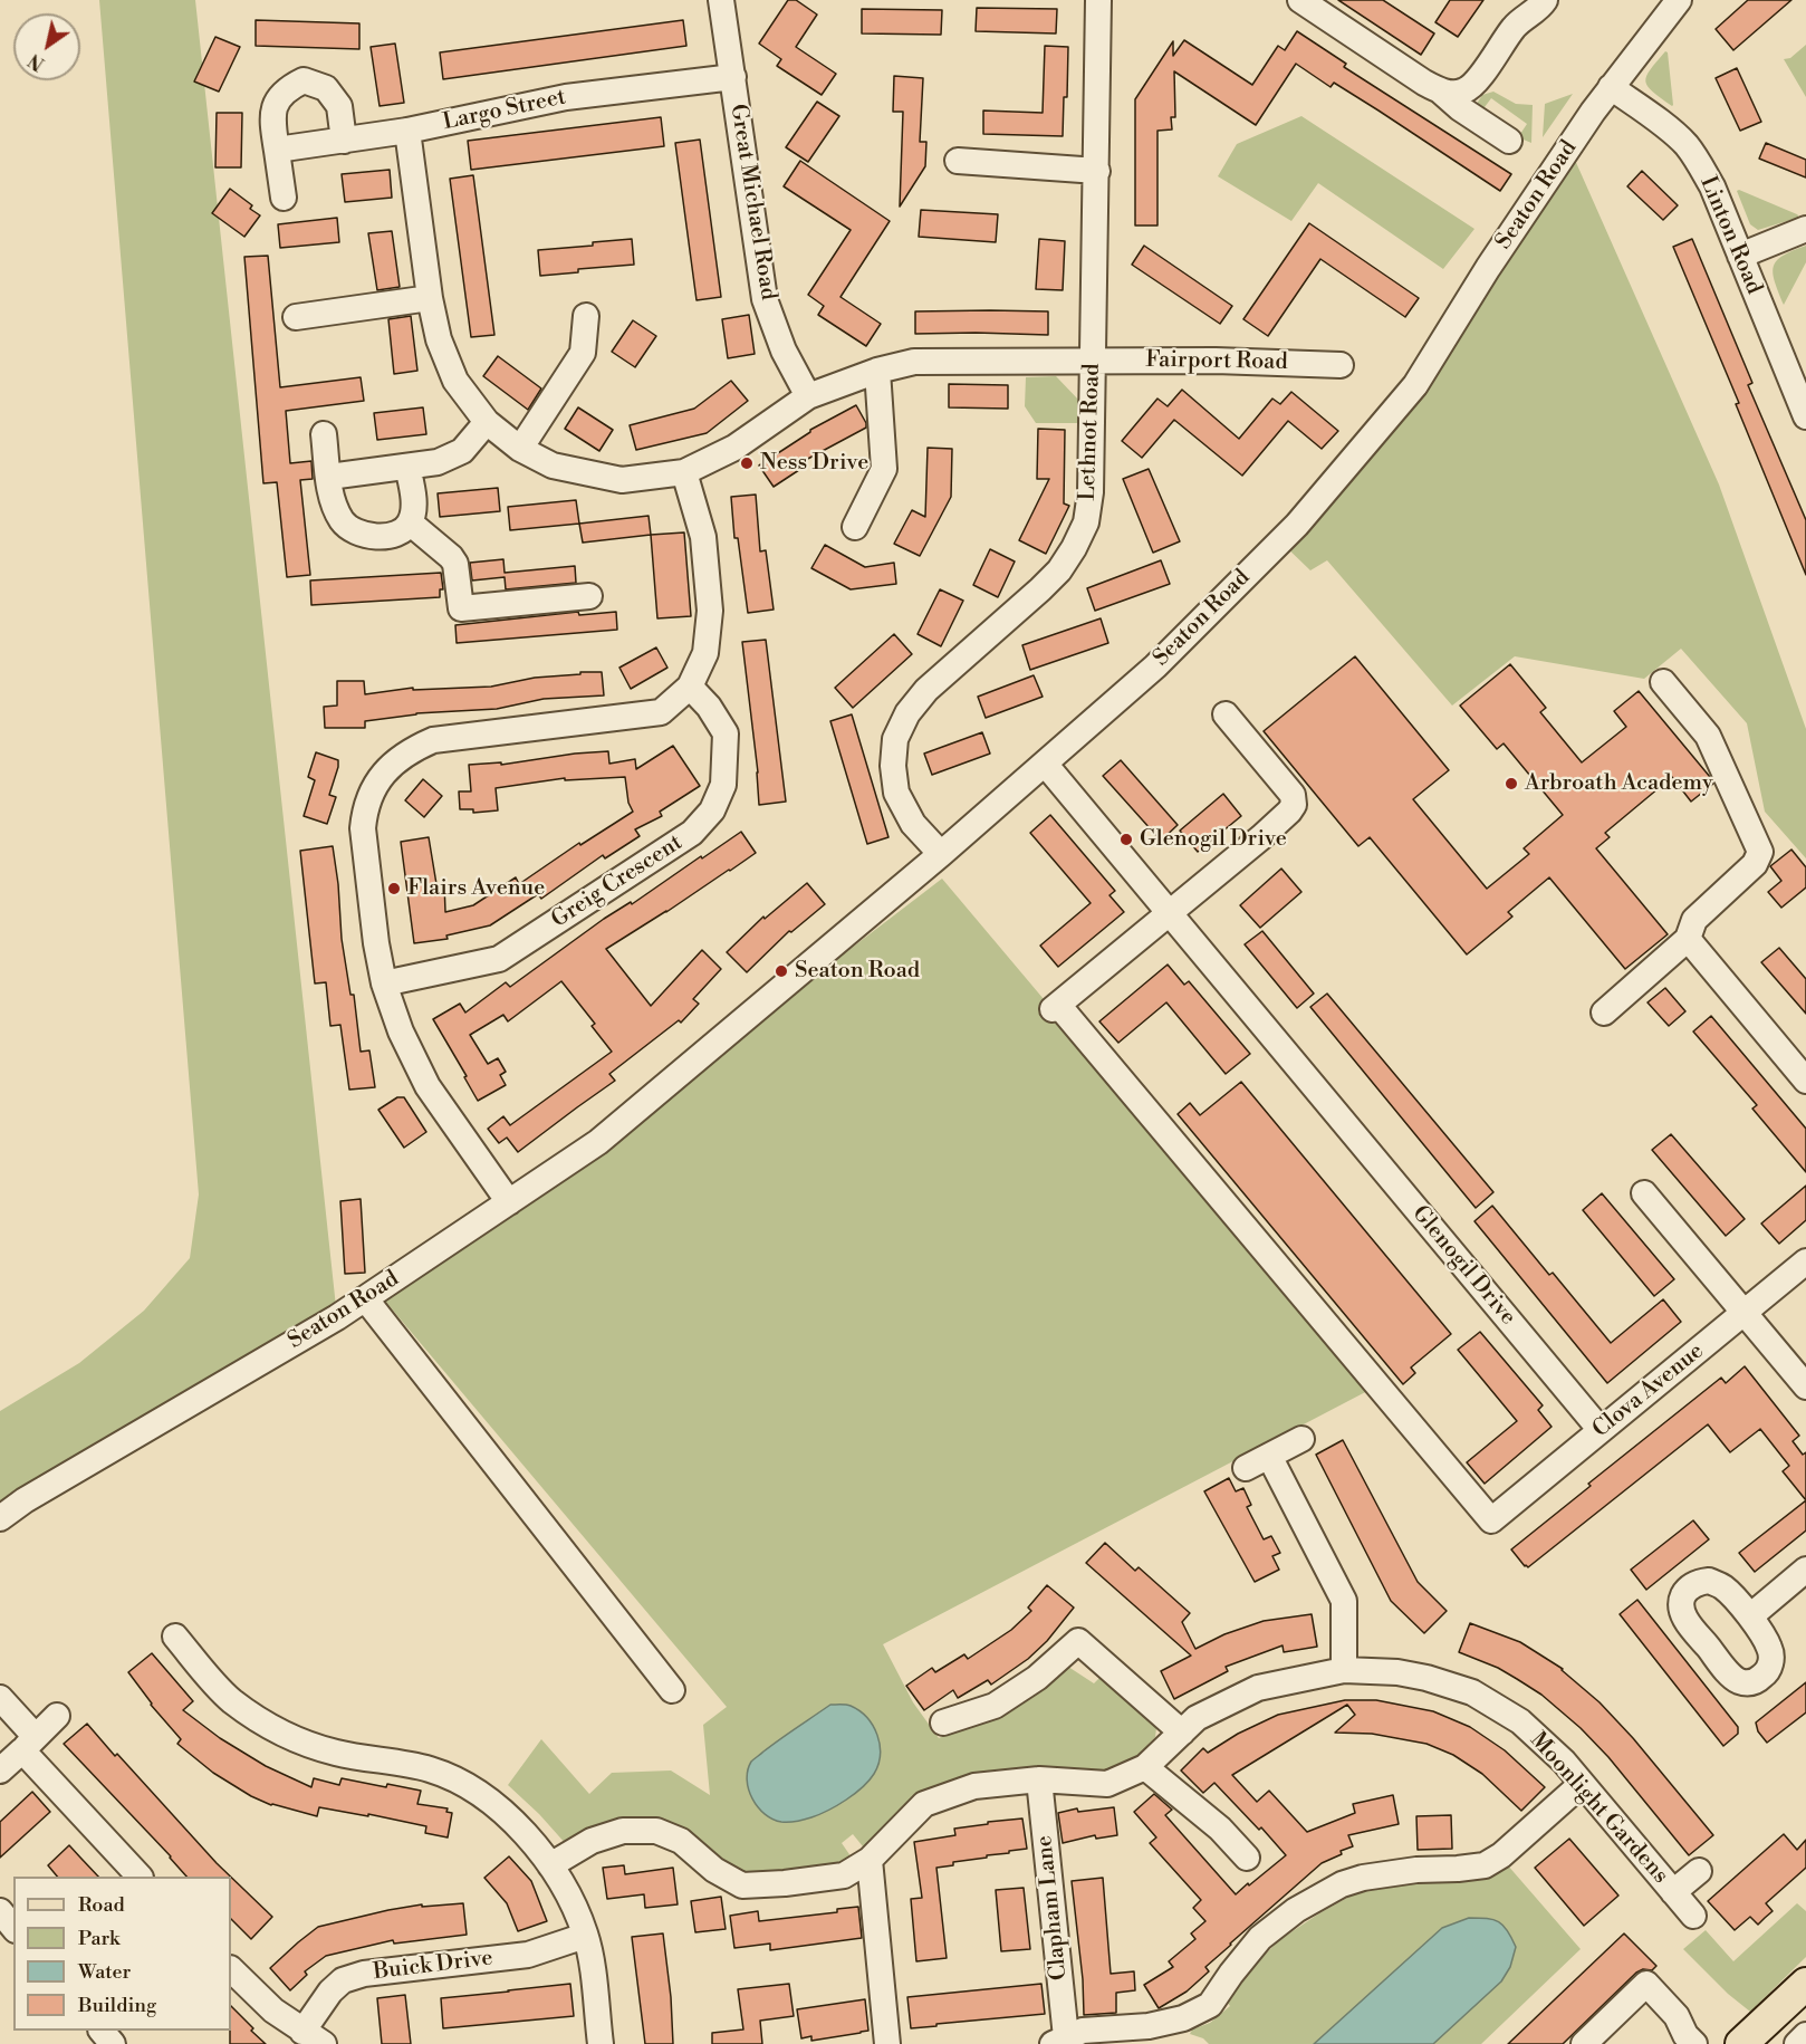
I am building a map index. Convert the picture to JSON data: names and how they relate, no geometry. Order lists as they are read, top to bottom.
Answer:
{
  "streets": {
    "street": [
      "Largo Street",
      "Seaton Road",
      "Great Michael Road",
      "Linton Road",
      "Fairport Road",
      "Lethnot Road",
      "Greig Crescent",
      "Glenogil Drive",
      "Clova Avenue",
      "Moonlight Gardens",
      "Clapham Lane",
      "Buick Drive"
    ]
  },
  "crossings": [
    ["Largo Street", "Great Michael Road"],
    ["Seaton Road", "Linton Road"],
    ["Seaton Road", "Lethnot Road"],
    ["Seaton Road", "Glenogil Drive"],
    ["Fairport Road", "Lethnot Road"],
    ["Glenogil Drive", "Clova Avenue"],
    ["Moonlight Gardens", "Clapham Lane"]
  ],
  "places": [
    "Ness Drive",
    "Arbroath Academy",
    "Glenogil Drive",
    "Flairs Avenue",
    "Seaton Road"
  ],
  "legend": [
    "Road",
    "Park",
    "Water",
    "Building"
  ],
  "north": "bottom left"
}
